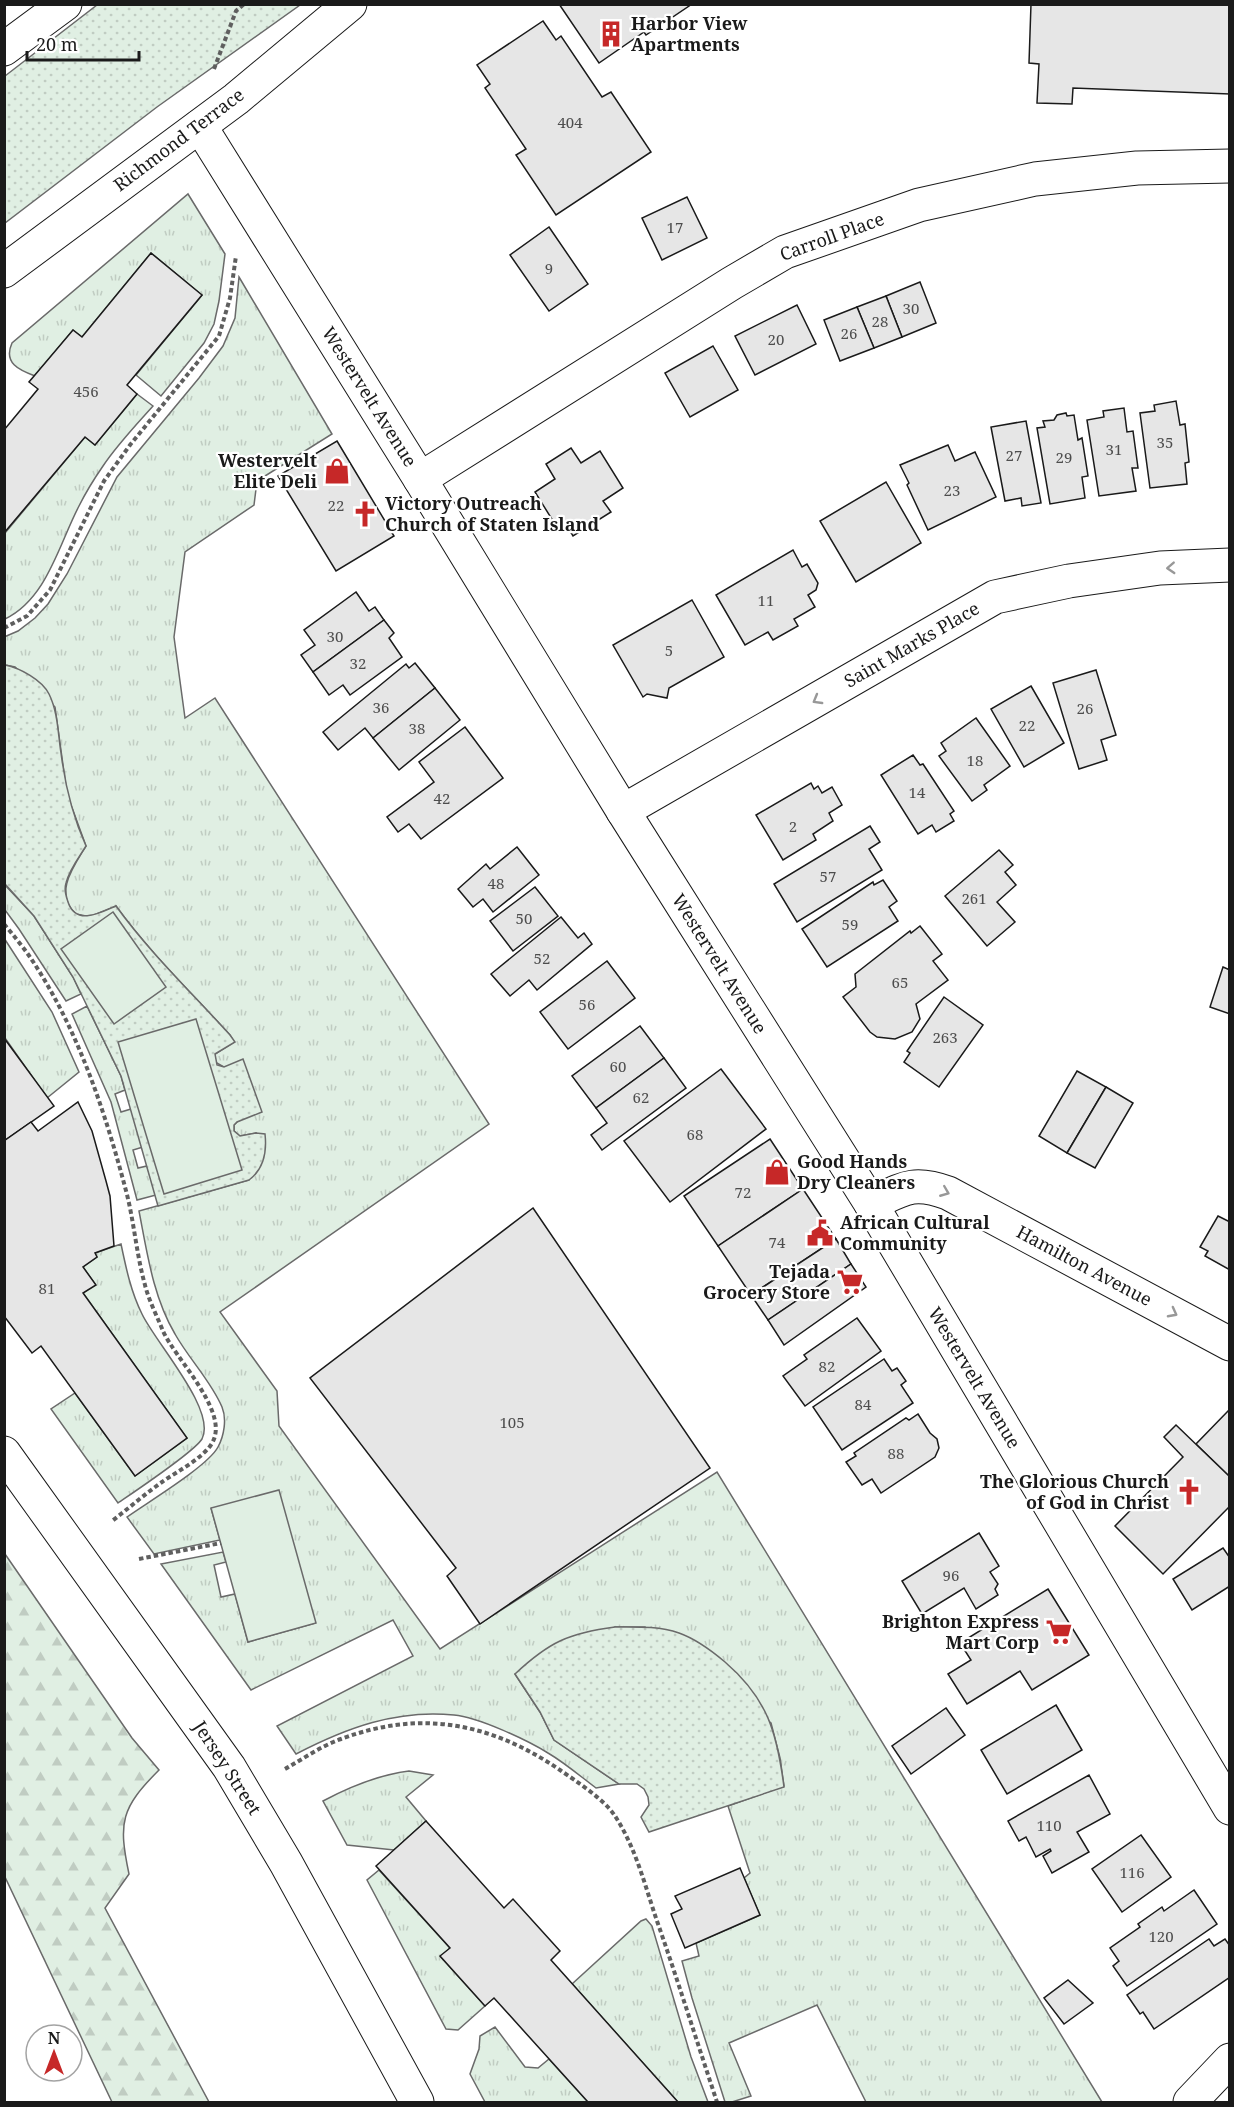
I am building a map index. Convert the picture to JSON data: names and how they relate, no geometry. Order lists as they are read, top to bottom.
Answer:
{
  "streets": {
    "street": [
      "Richmond Terrace",
      "Carroll Place",
      "Westervelt Avenue",
      "Saint Marks Place",
      "Hamilton Avenue",
      "Jersey Street"
    ]
  },
  "crossings": [
    ["Richmond Terrace", "Westervelt Avenue"],
    ["Carroll Place", "Westervelt Avenue"],
    ["Westervelt Avenue", "Saint Marks Place"],
    ["Westervelt Avenue", "Hamilton Avenue"]
  ],
  "one_way": ["Saint Marks Place", "Hamilton Avenue"],
  "places": {
    "building": ["Harbor View Apartments"],
    "shop": ["Westervelt Elite Deli", "Good Hands Dry Cleaners"],
    "church": ["Victory Outreach Church of Staten Island", "The Glorious Church of God in Christ"],
    "public building": ["African Cultural Community"],
    "supermarket": ["Tejada Grocery Store", "Brighton Express Mart Corp"]
  },
  "house_numbers": [
    "404",
    "17",
    "9",
    "30",
    "28",
    "26",
    "20",
    "456",
    "35",
    "31",
    "27",
    "29",
    "23",
    "22",
    "11",
    "30",
    "5",
    "32",
    "36",
    "26",
    "22",
    "38",
    "18",
    "14",
    "42",
    "2",
    "57",
    "48",
    "261",
    "50",
    "59",
    "52",
    "65",
    "56",
    "263",
    "60",
    "62",
    "68",
    "72",
    "74",
    "81",
    "82",
    "84",
    "105",
    "88",
    "96",
    "110",
    "116",
    "120"
  ],
  "scale_bar": "20 m",
  "north": "top"
}
